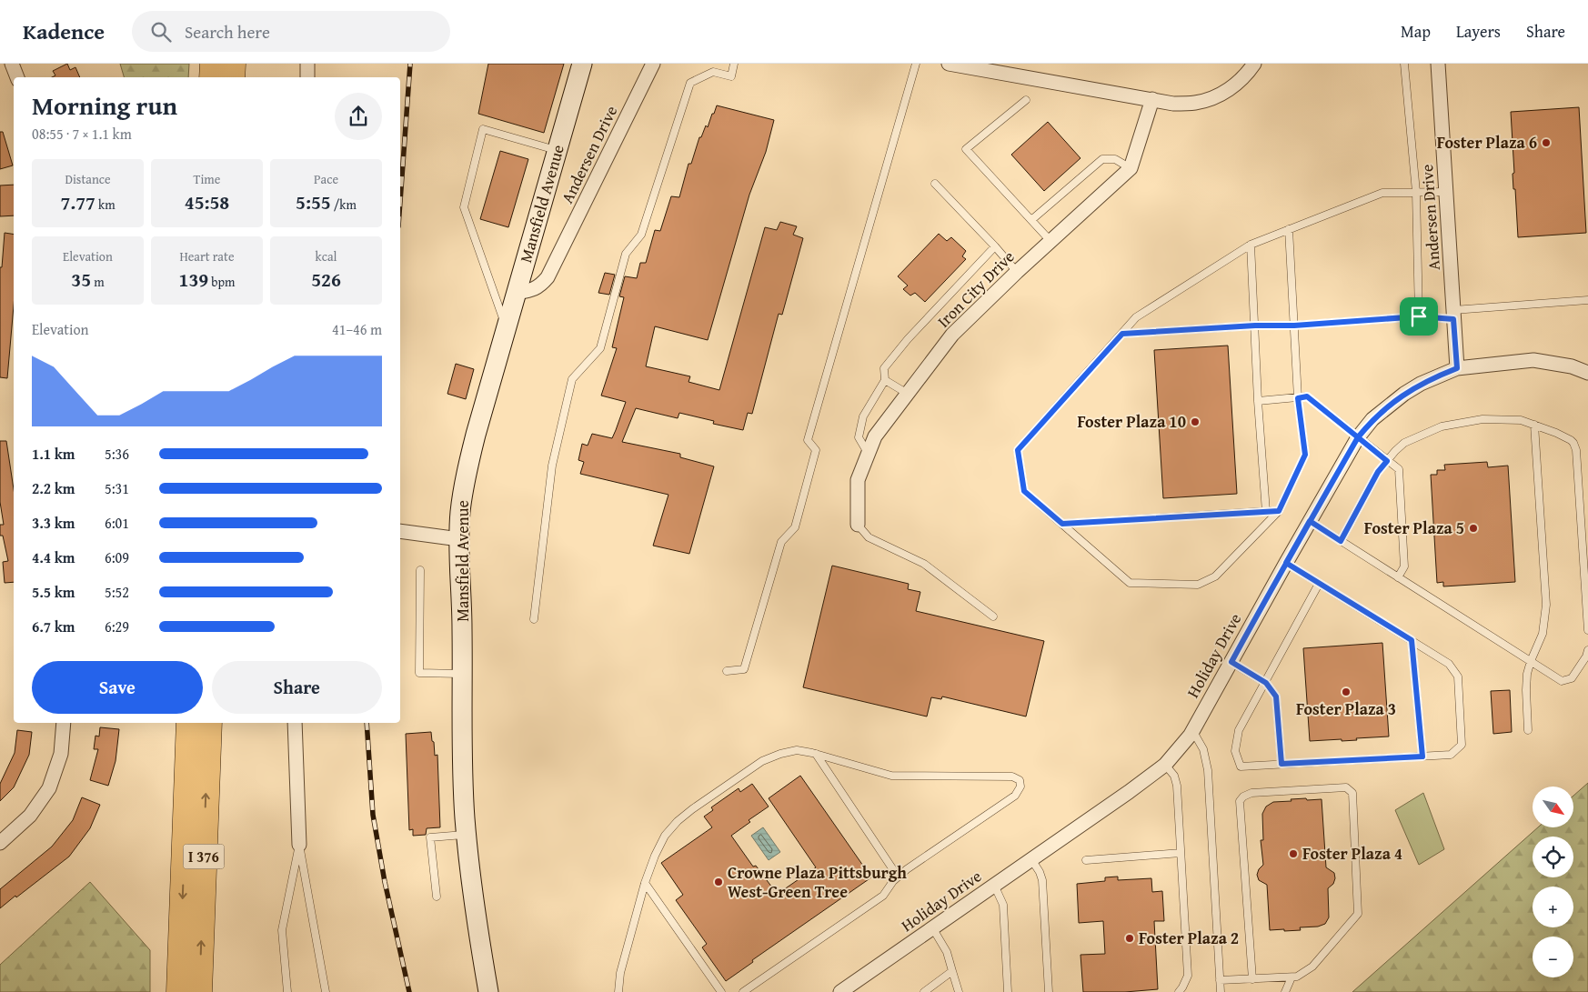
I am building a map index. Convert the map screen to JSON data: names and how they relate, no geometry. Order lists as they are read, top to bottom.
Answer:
{
  "streets": {
    "highway": ["I 376"],
    "main road": ["Mansfield Avenue"],
    "street": ["Andersen Drive", "Iron City Drive", "Holiday Drive"]
  },
  "crossings": [
    ["Andersen Drive", "Mansfield Avenue"],
    ["Andersen Drive", "Holiday Drive"]
  ],
  "places": [
    "Foster Plaza 6",
    "Foster Plaza 10",
    "Foster Plaza 5",
    "Foster Plaza 3",
    "Foster Plaza 4",
    "Crowne Plaza Pittsburgh West-Green Tree",
    "Foster Plaza 2"
  ],
  "north": "bottom right",
  "page": {
    "header": "Kadence",
    "search": "Search here",
    "nav": ["Map", "Layers", "Share"],
    "heading": ["Morning run", "08:55 · 7 × 1.1 km"],
    "stats": [
      ["Distance", "7.77 km"],
      ["Time", "45:58"],
      ["Pace", "5:55 /km"],
      ["Elevation", "35 m"],
      ["Heart rate", "139 bpm"],
      ["kcal", "526"]
    ],
    "chart": ["Elevation", "41–46 m"],
    "list": [
      {
        "name": "1.1 km",
        "note": "5:36"
      },
      {
        "name": "2.2 km",
        "note": "5:31"
      },
      {
        "name": "3.3 km",
        "note": "6:01"
      },
      {
        "name": "4.4 km",
        "note": "6:09"
      },
      {
        "name": "5.5 km",
        "note": "5:52"
      },
      {
        "name": "6.7 km",
        "note": "6:29"
      }
    ],
    "buttons": ["Save", "Share"],
    "map_buttons": ["+", "−"]
  }
}
